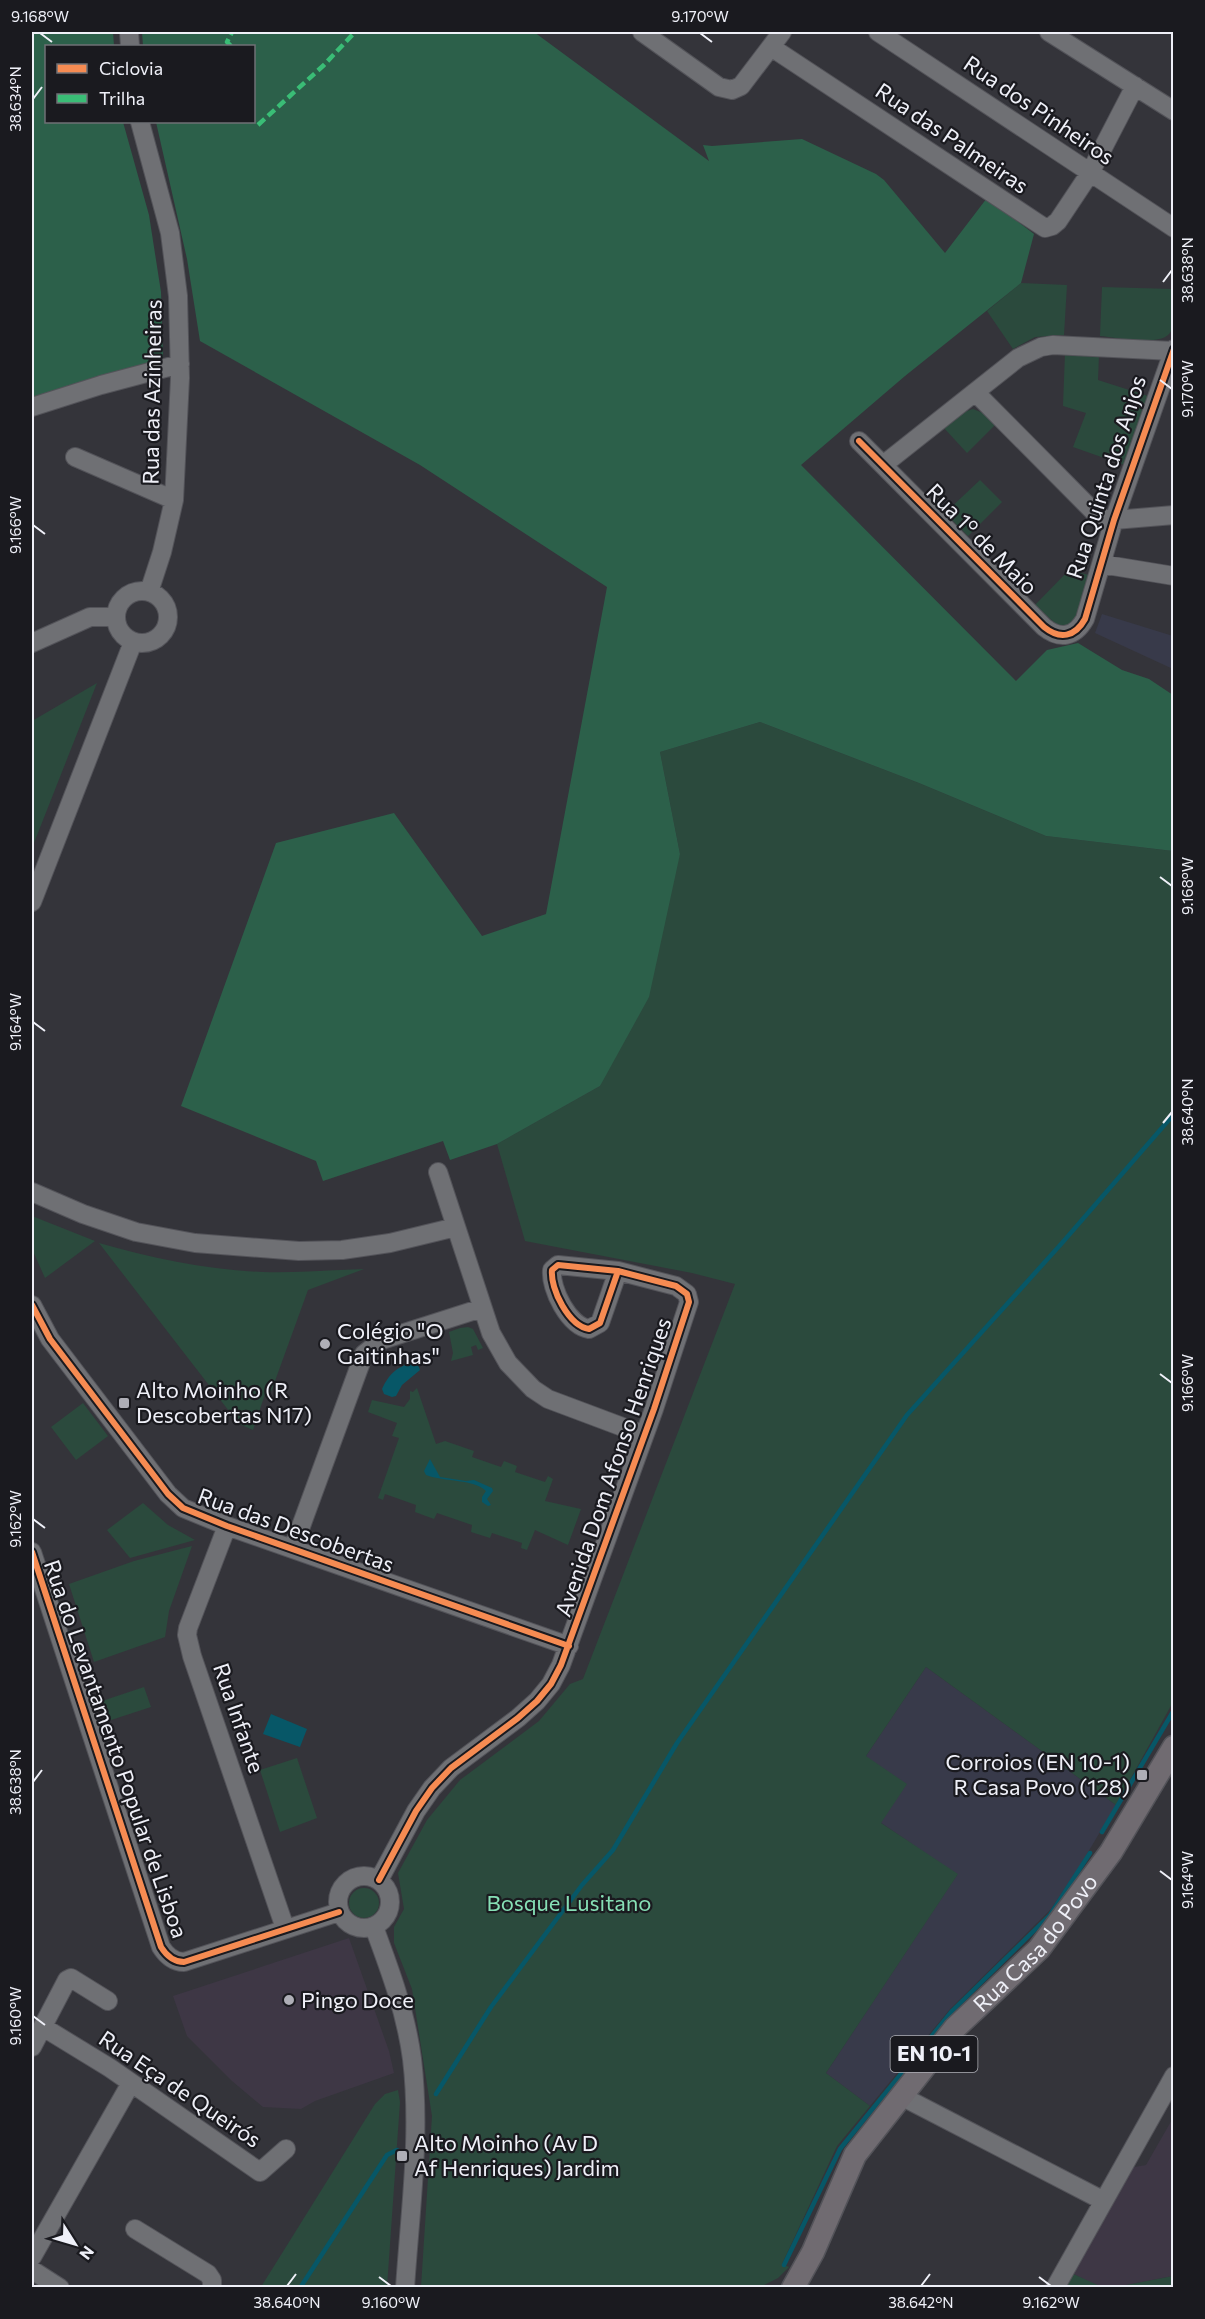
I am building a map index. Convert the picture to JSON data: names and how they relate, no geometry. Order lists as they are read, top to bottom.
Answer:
{
  "streets": {
    "main road": ["Rua Casa do Povo", "EN 10-1"],
    "street": [
      "Rua dos Pinheiros",
      "Rua das Palmeiras",
      "Rua das Azinheiras",
      "Rua Quinta dos Anjos",
      "Rua 1º de Maio",
      "Avenida Dom Afonso Henriques",
      "Rua das Descobertas",
      "Rua Infante",
      "Rua do Levantamento Popular de Lisboa",
      "Rua Eça de Queirós"
    ]
  },
  "crossings": [
    ["Rua dos Pinheiros", "Rua das Palmeiras"],
    ["Rua Quinta dos Anjos", "Rua 1º de Maio"],
    ["Avenida Dom Afonso Henriques", "Rua das Descobertas"],
    ["Avenida Dom Afonso Henriques", "Rua do Levantamento Popular de Lisboa"],
    ["Rua das Descobertas", "Rua Infante"],
    ["Rua Infante", "Rua do Levantamento Popular de Lisboa"]
  ],
  "parks": ["Bosque Lusitano"],
  "places": {
    "other": ["Colégio \"O Gaitinhas\"", "Pingo Doce"],
    "transit": ["Alto Moinho (R Descobertas N17)", "Corroios (EN 10-1) R Casa Povo (128)", "Alto Moinho (Av D Af Henriques) Jardim"]
  },
  "legend": ["Ciclovia", "Trilha"],
  "north": "bottom right",
  "coordinates": [
    "9.168°W",
    "9.170°W",
    "38.634°N",
    "38.638°N",
    "9.166°W",
    "9.164°W",
    "38.640°N",
    "9.162°W",
    "9.160°W",
    "38.642°N"
  ]
}
